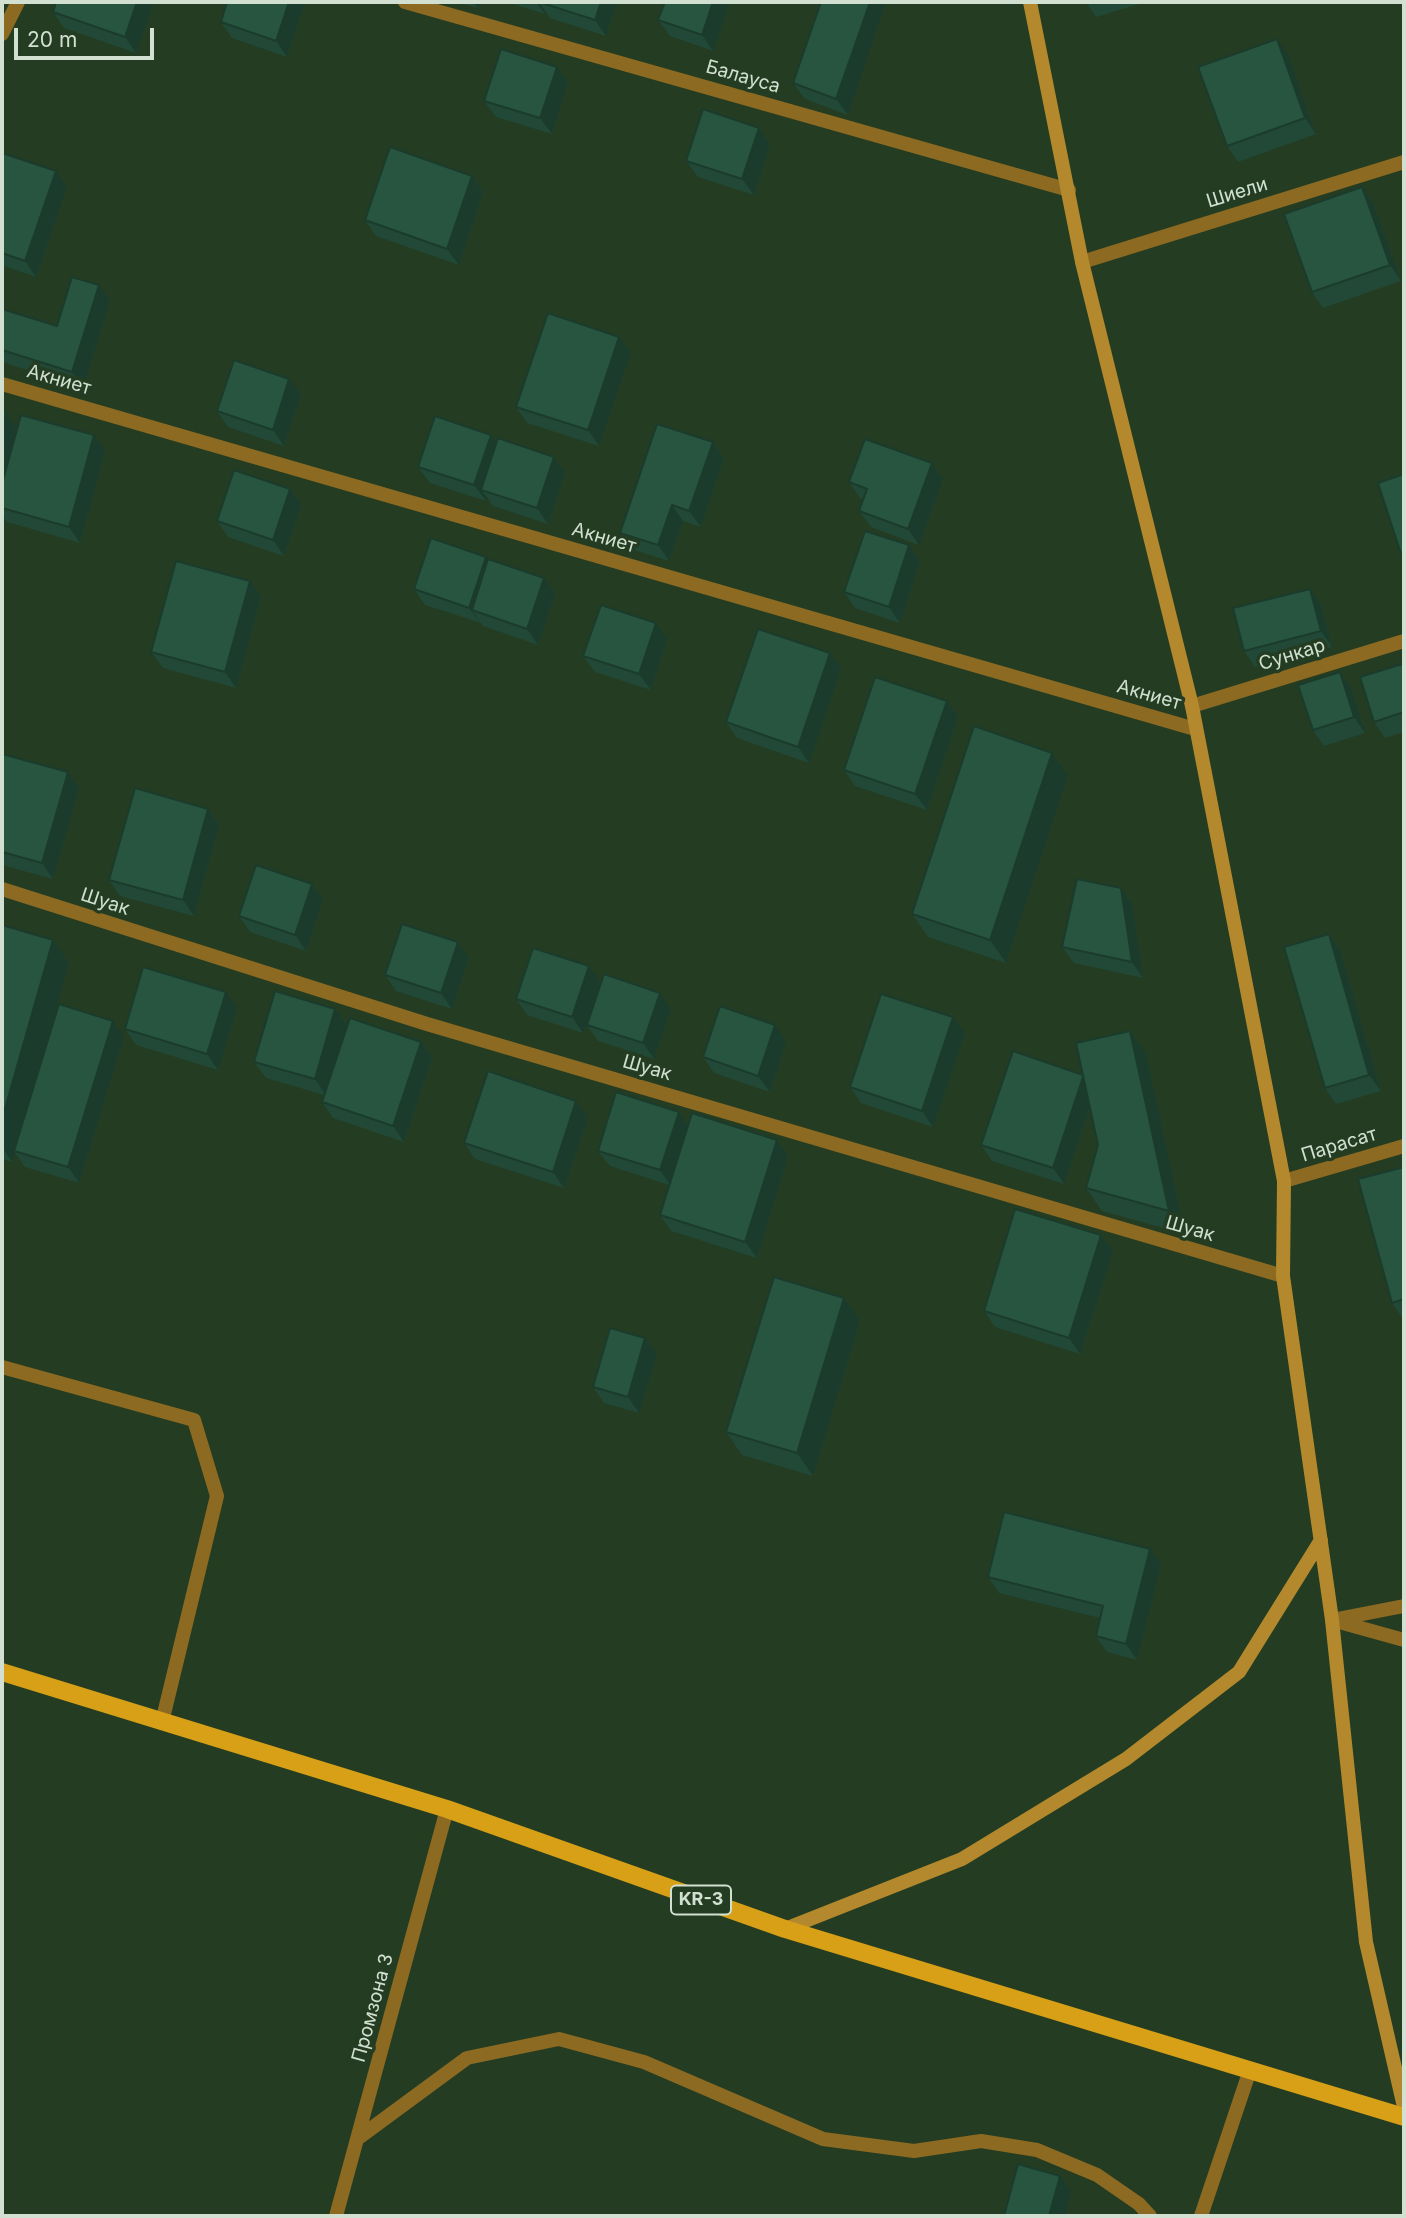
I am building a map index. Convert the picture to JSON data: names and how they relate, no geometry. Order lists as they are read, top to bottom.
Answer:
{
  "streets": {
    "main road": ["KR-3"],
    "street": [
      "Балауса",
      "Шиели",
      "Акниет",
      "Сункар",
      "Шуак",
      "Парасат",
      "Промзона 3"
    ]
  },
  "crossings": [
    ["KR-3", "Промзона 3"]
  ],
  "scale_bar": "20 m"
}
